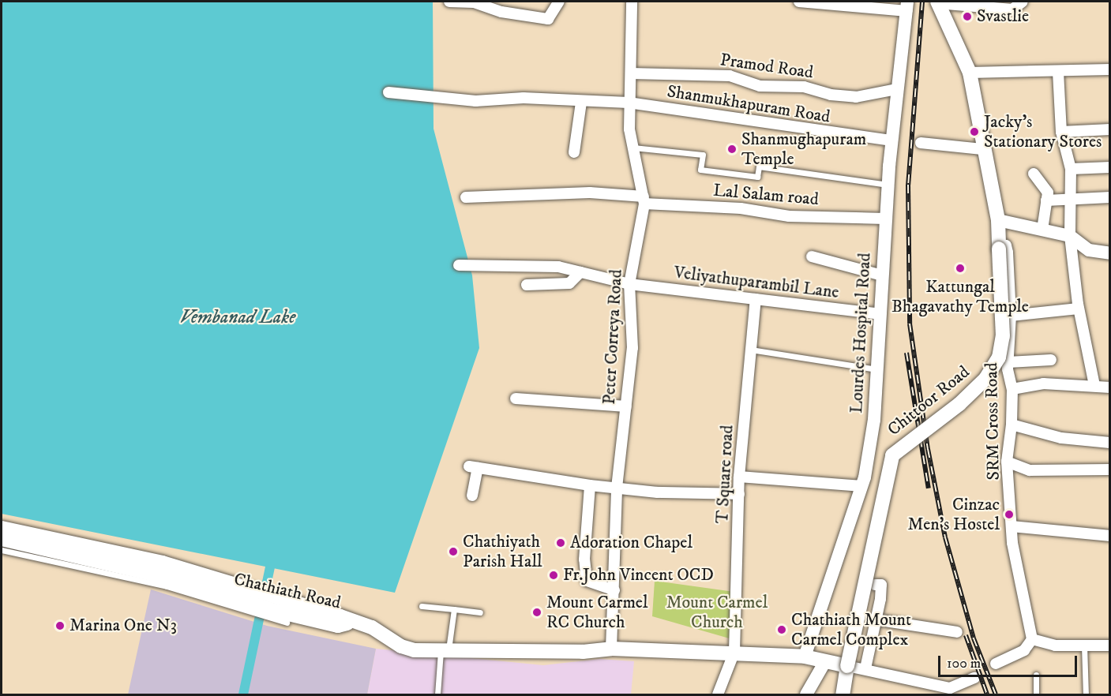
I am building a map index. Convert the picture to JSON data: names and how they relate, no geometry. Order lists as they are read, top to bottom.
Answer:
{
  "streets": {
    "main road": ["Chittoor Road", "Chathiath Road"],
    "street": [
      "Pramod Road",
      "Shanmukhapuram Road",
      "Lal Salam road",
      "Veliyathuparambil Lane",
      "Lourdes Hospital Road",
      "Peter Correya Road",
      "SRM Cross Road",
      "T Square road"
    ]
  },
  "crossings": [
    ["Pramod Road", "Lourdes Hospital Road"],
    ["Pramod Road", "Peter Correya Road"],
    ["Shanmukhapuram Road", "Lourdes Hospital Road"],
    ["Shanmukhapuram Road", "Peter Correya Road"],
    ["Lal Salam road", "Lourdes Hospital Road"],
    ["Lal Salam road", "Peter Correya Road"],
    ["Veliyathuparambil Lane", "Lourdes Hospital Road"],
    ["Veliyathuparambil Lane", "Peter Correya Road"],
    ["Veliyathuparambil Lane", "T Square road"],
    ["Chittoor Road", "SRM Cross Road"]
  ],
  "water": ["Vembanad Lake"],
  "parks": ["Mount Carmel Church"],
  "places": [
    "Svastlie",
    "Jacky's Stationary Stores",
    "Shanmughapuram Temple",
    "Kattungal Bhagavathy Temple",
    "Cinzac Men's Hostel",
    "Adoration Chapel",
    "Chathiyath Parish Hall",
    "Fr.John Vincent OCD",
    "Mount Carmel RC Church",
    "Marina One N3",
    "Chathiath Mount Carmel Complex"
  ],
  "scale_bar": "100 m"
}
